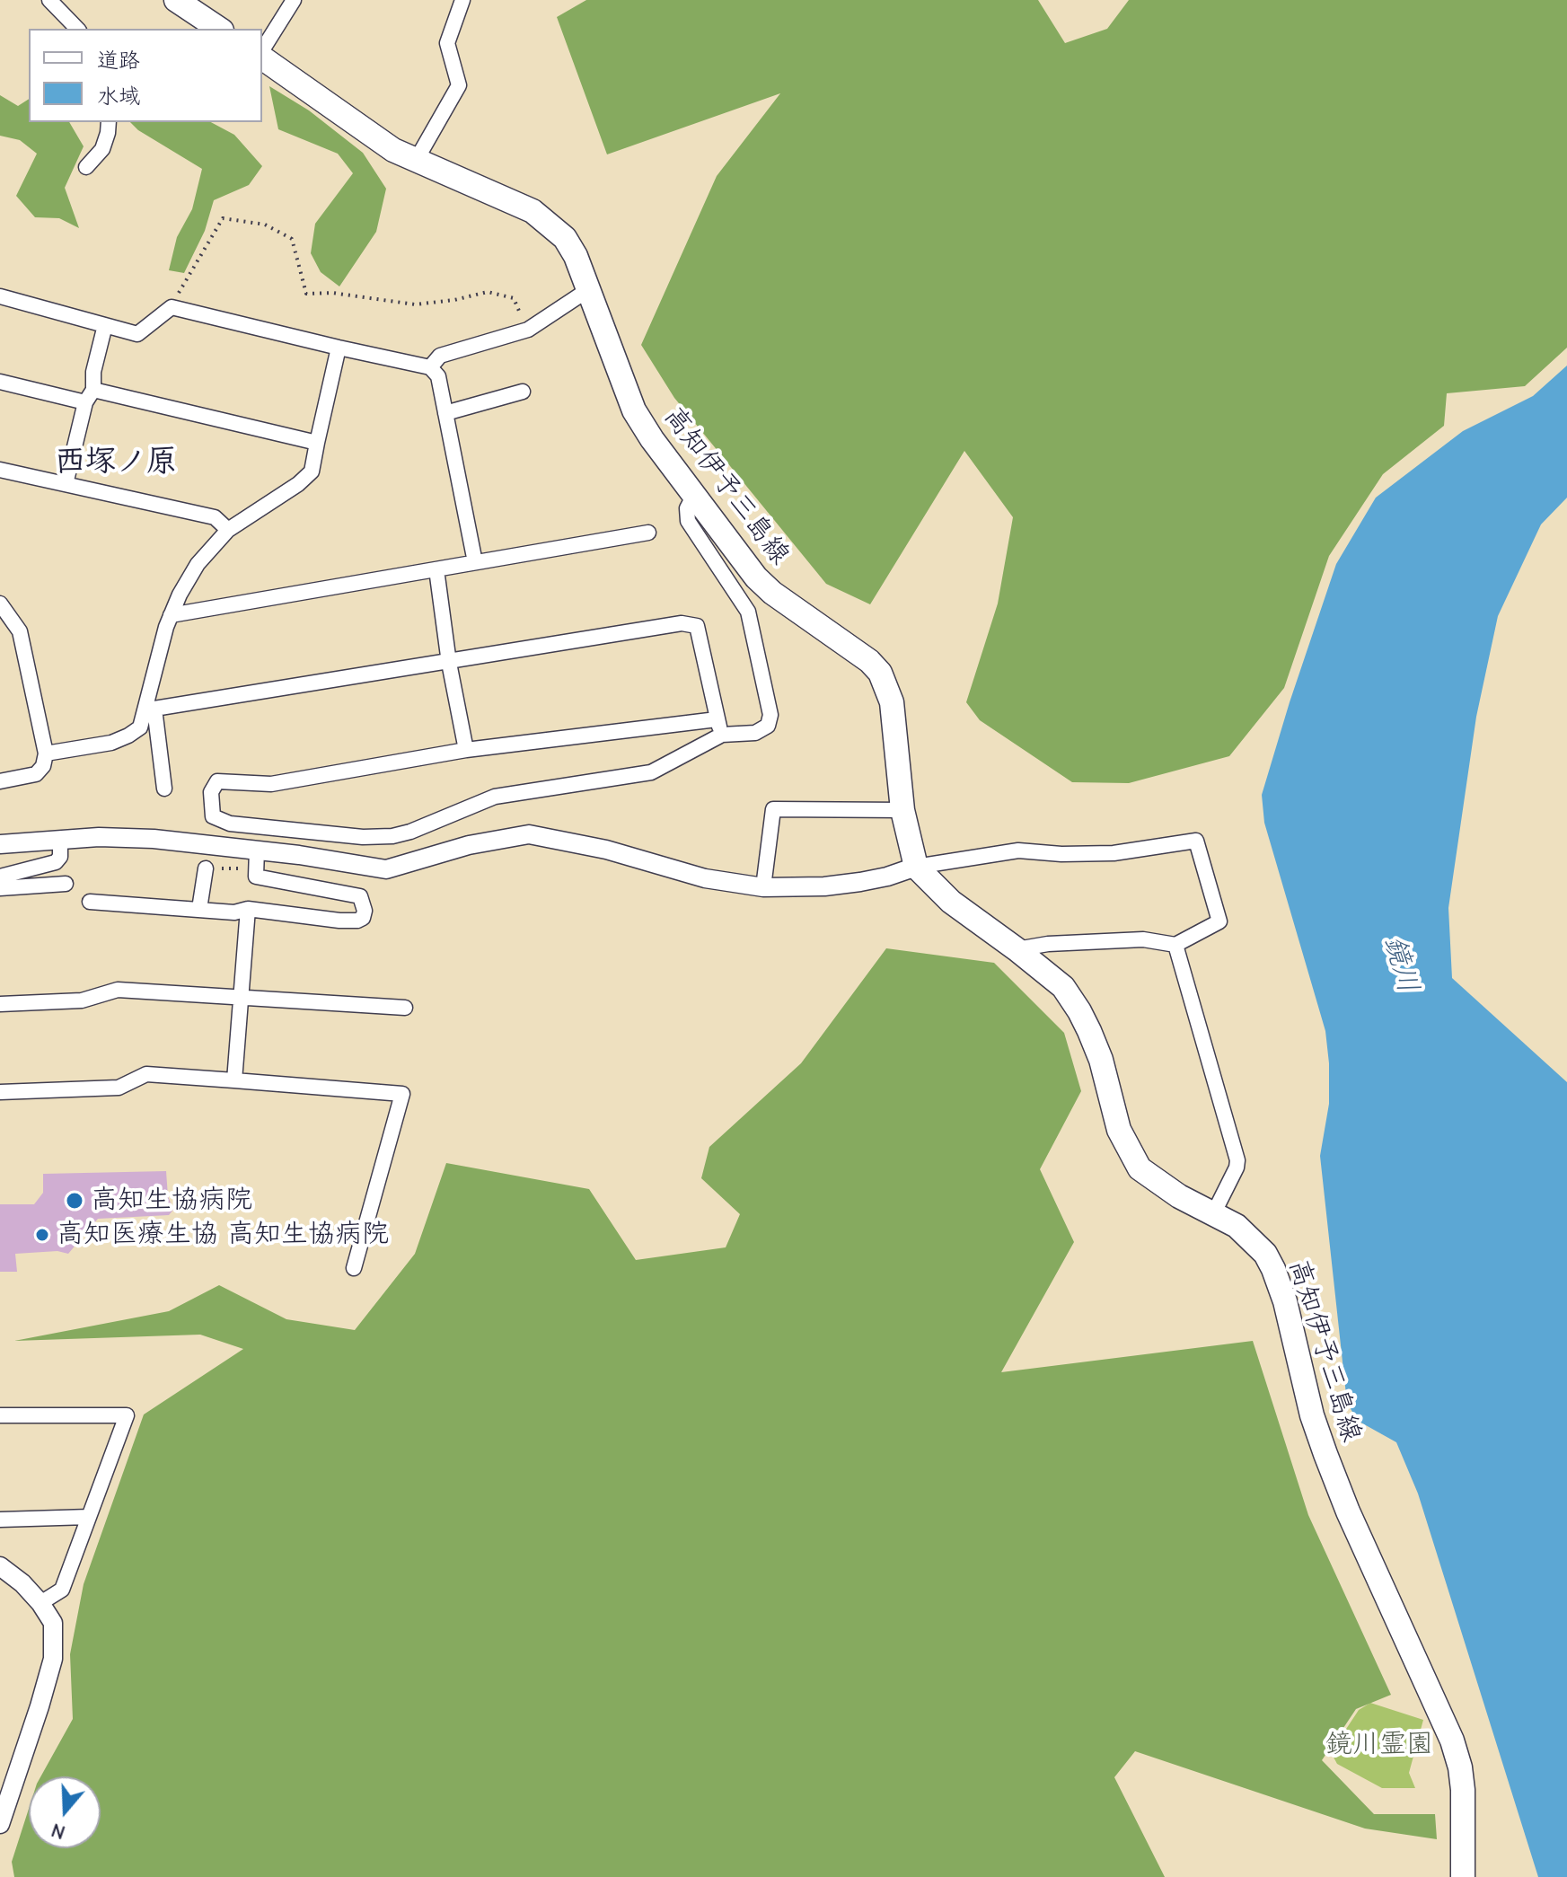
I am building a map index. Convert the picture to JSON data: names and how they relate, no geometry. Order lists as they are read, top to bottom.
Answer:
{
  "streets": {
    "main road": ["高知伊予三島線"]
  },
  "districts": ["西塚ノ原"],
  "water": ["鏡川"],
  "parks": ["鏡川霊園"],
  "places": ["高知生協病院", "高知医療生協 高知生協病院"],
  "legend": ["道路", "水域"],
  "north": "bottom"
}
